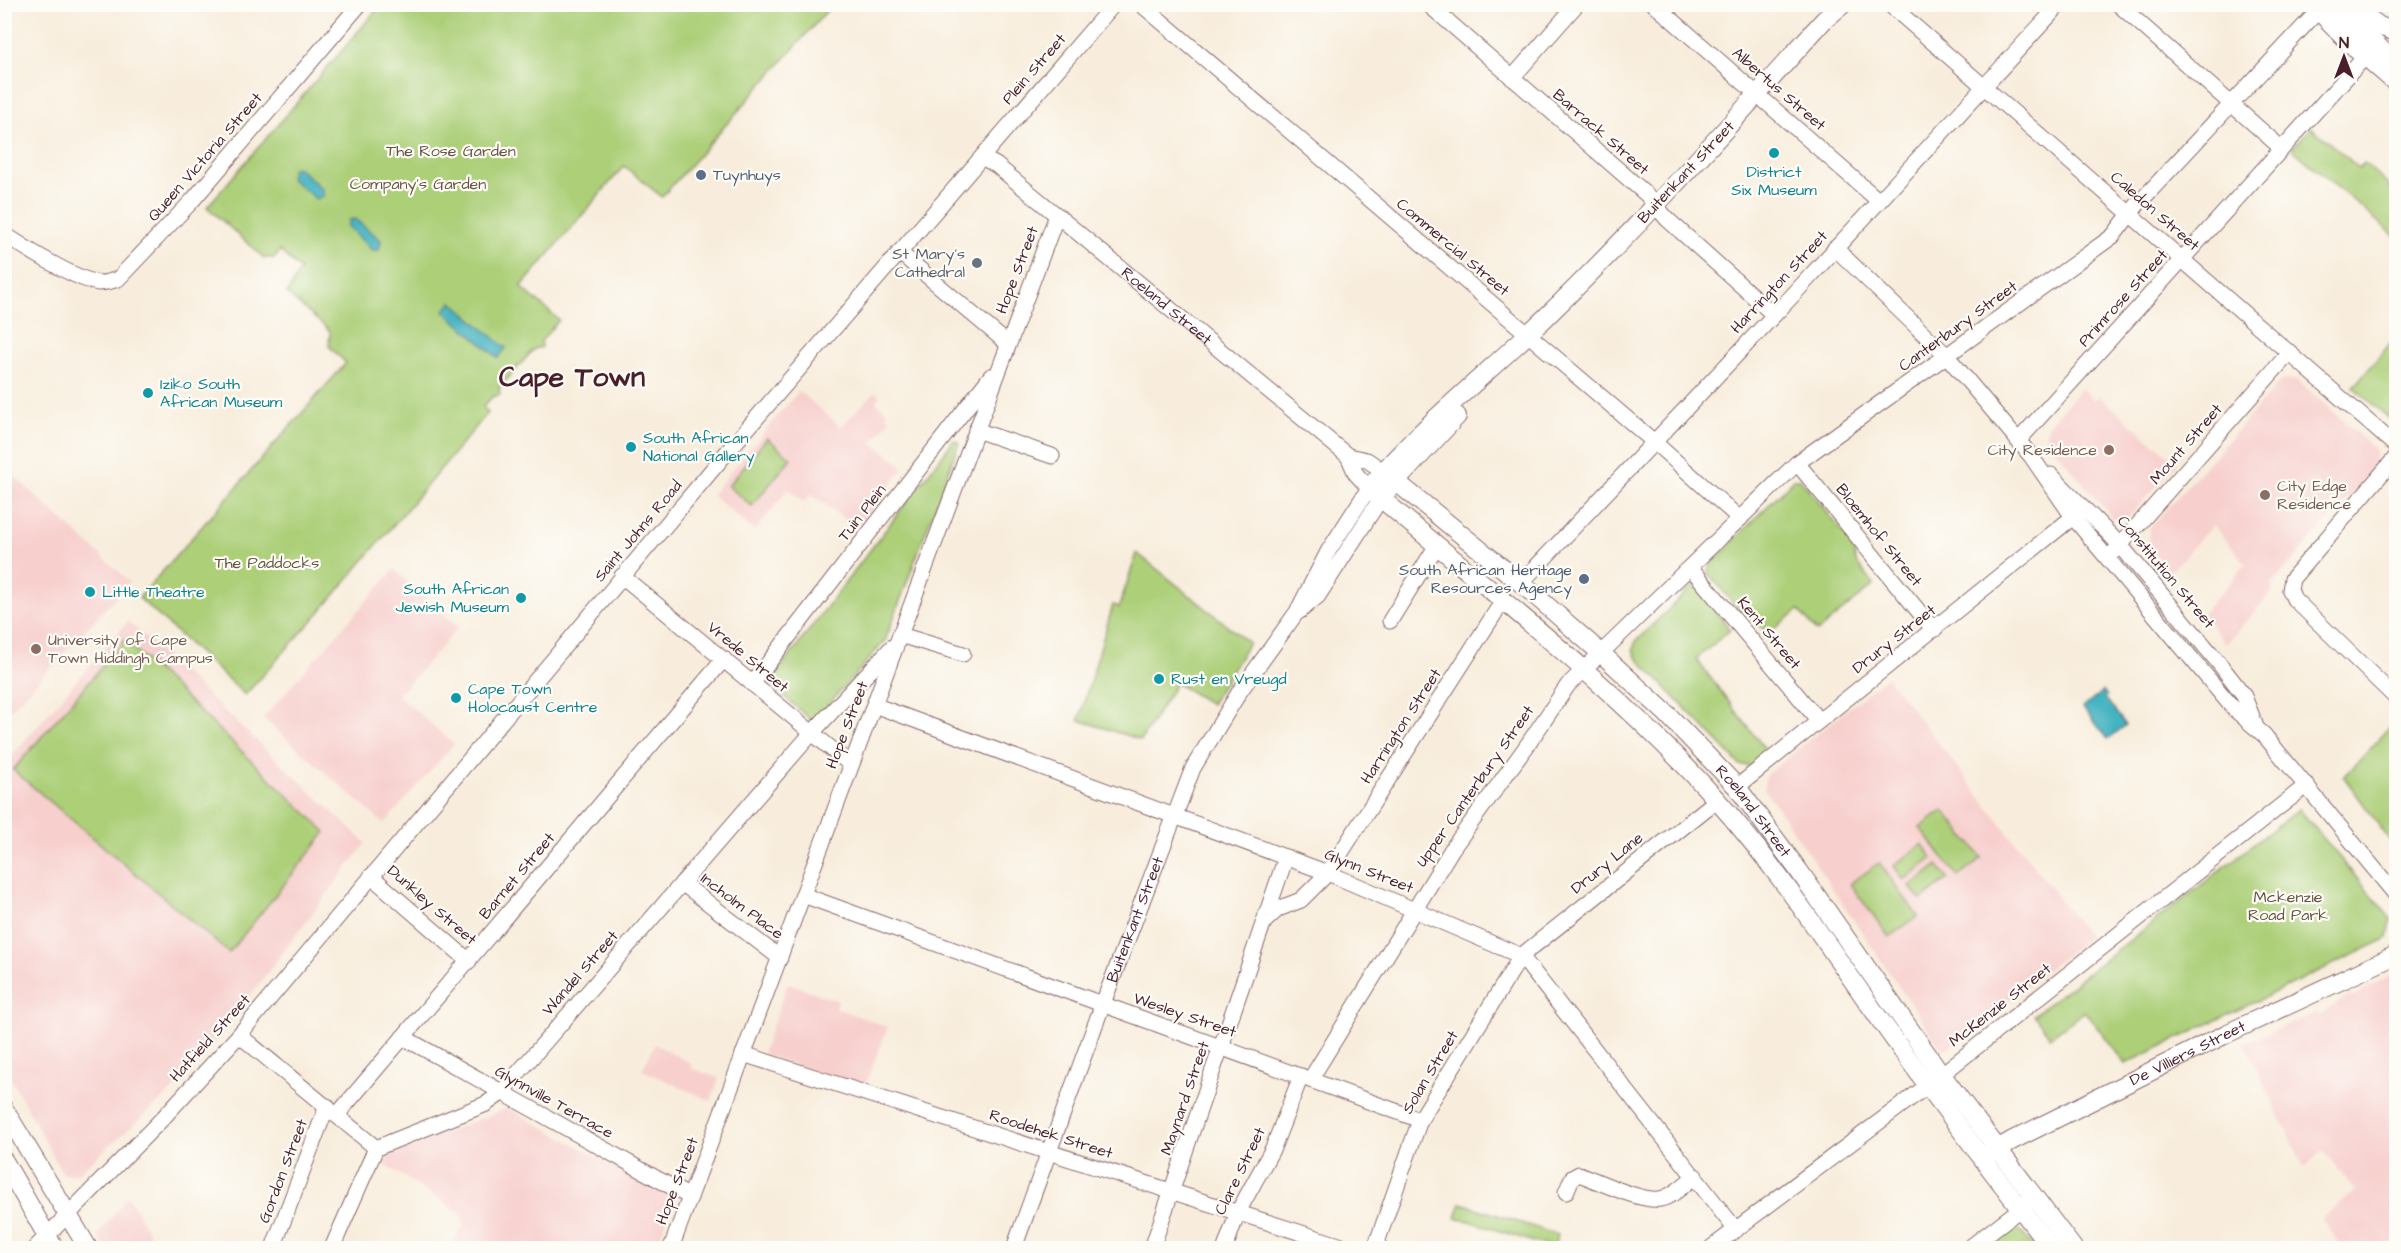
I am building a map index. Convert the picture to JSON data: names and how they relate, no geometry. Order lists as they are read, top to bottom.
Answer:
{
  "streets": {
    "main road": ["Buitenkant Street", "Roeland Street", "De Villiers Street"],
    "street": [
      "Plein Street",
      "Albertus Street",
      "Barrack Street",
      "Queen Victoria Street",
      "Caledon Street",
      "Commercial Street",
      "Hope Street",
      "Harrington Street",
      "Primrose Street",
      "Canterbury Street",
      "Mount Street",
      "Tuin Plein",
      "Saint Johns Road",
      "Bloemhof Street",
      "Constitution Street",
      "Kent Street",
      "Drury Street",
      "Vrede Street",
      "Upper Canterbury Street",
      "Drury Lane",
      "Glynn Street",
      "Barnet Street",
      "Dunkley Street",
      "Incholm Place",
      "Wandel Street",
      "McKenzie Street",
      "Wesley Street",
      "Hatfield Street",
      "Solan Street",
      "Maynard Street",
      "Glynnville Terrace",
      "Roodehek Street",
      "Gordon Street",
      "Clare Street"
    ]
  },
  "crossings": [
    ["Plein Street", "Roeland Street"],
    ["Plein Street", "Saint Johns Road"],
    ["Albertus Street", "Buitenkant Street"],
    ["Albertus Street", "Harrington Street"],
    ["Barrack Street", "Buitenkant Street"],
    ["Barrack Street", "Harrington Street"],
    ["Buitenkant Street", "Commercial Street"],
    ["Buitenkant Street", "Roeland Street"],
    ["Buitenkant Street", "Glynn Street"],
    ["Buitenkant Street", "Wesley Street"],
    ["Buitenkant Street", "Roodehek Street"],
    ["Caledon Street", "Harrington Street"],
    ["Caledon Street", "Primrose Street"],
    ["Caledon Street", "Canterbury Street"],
    ["Caledon Street", "Mount Street"],
    ["Commercial Street", "Harrington Street"],
    ["Commercial Street", "Canterbury Street"],
    ["Hope Street", "Roeland Street"],
    ["Hope Street", "Tuin Plein"],
    ["Hope Street", "Vrede Street"],
    ["Hope Street", "Glynn Street"],
    ["Hope Street", "Incholm Place"],
    ["Hope Street", "Wandel Street"],
    ["Hope Street", "Wesley Street"],
    ["Hope Street", "Glynnville Terrace"],
    ["Hope Street", "Roodehek Street"],
    ["Harrington Street", "Roeland Street"],
    ["Harrington Street", "Constitution Street"],
    ["Harrington Street", "Glynn Street"],
    ["Primrose Street", "Constitution Street"],
    ["Roeland Street", "Canterbury Street"],
    ["Roeland Street", "Saint Johns Road"],
    ["Roeland Street", "Drury Street"],
    ["Roeland Street", "Upper Canterbury Street"],
    ["Roeland Street", "Drury Lane"],
    ["Roeland Street", "McKenzie Street"],
    ["Roeland Street", "De Villiers Street"],
    ["Canterbury Street", "Bloemhof Street"],
    ["Canterbury Street", "Constitution Street"],
    ["Canterbury Street", "Kent Street"],
    ["Canterbury Street", "Upper Canterbury Street"],
    ["Mount Street", "Constitution Street"],
    ["Tuin Plein", "Vrede Street"],
    ["Saint Johns Road", "Vrede Street"],
    ["Saint Johns Road", "Dunkley Street"],
    ["Saint Johns Road", "Hatfield Street"],
    ["Bloemhof Street", "Drury Street"],
    ["Constitution Street", "Drury Street"],
    ["Constitution Street", "McKenzie Street"],
    ["Kent Street", "Drury Street"],
    ["Vrede Street", "Barnet Street"],
    ["Vrede Street", "Wandel Street"],
    ["Upper Canterbury Street", "Glynn Street"],
    ["Upper Canterbury Street", "Wesley Street"],
    ["Upper Canterbury Street", "Clare Street"],
    ["Drury Lane", "Glynn Street"],
    ["Drury Lane", "Solan Street"],
    ["Glynn Street", "McKenzie Street"],
    ["Glynn Street", "Solan Street"],
    ["Glynn Street", "Maynard Street"],
    ["Barnet Street", "Dunkley Street"],
    ["Barnet Street", "Glynnville Terrace"],
    ["Barnet Street", "Gordon Street"],
    ["Dunkley Street", "Hatfield Street"],
    ["Incholm Place", "Wandel Street"],
    ["Wandel Street", "Glynnville Terrace"],
    ["Wesley Street", "Solan Street"],
    ["Wesley Street", "Maynard Street"],
    ["Wesley Street", "Clare Street"],
    ["Maynard Street", "Roodehek Street"],
    ["Roodehek Street", "Clare Street"]
  ],
  "districts": ["Cape Town"],
  "parks": [
    "The Rose Garden",
    "Company's Garden",
    "The Paddocks",
    "Mckenzie Road Park"
  ],
  "places": [
    "District Six Museum",
    "Tuynhuys",
    "St Mary's Cathedral",
    "Iziko South African Museum",
    "South African National Gallery",
    "City Residence",
    "City Edge Residence",
    "South African Heritage Resources Agency",
    "Little Theatre",
    "South African Jewish Museum",
    "University of Cape Town Hiddingh Campus",
    "Rust en Vreugd",
    "Cape Town Holocaust Centre"
  ],
  "north": "top"
}
